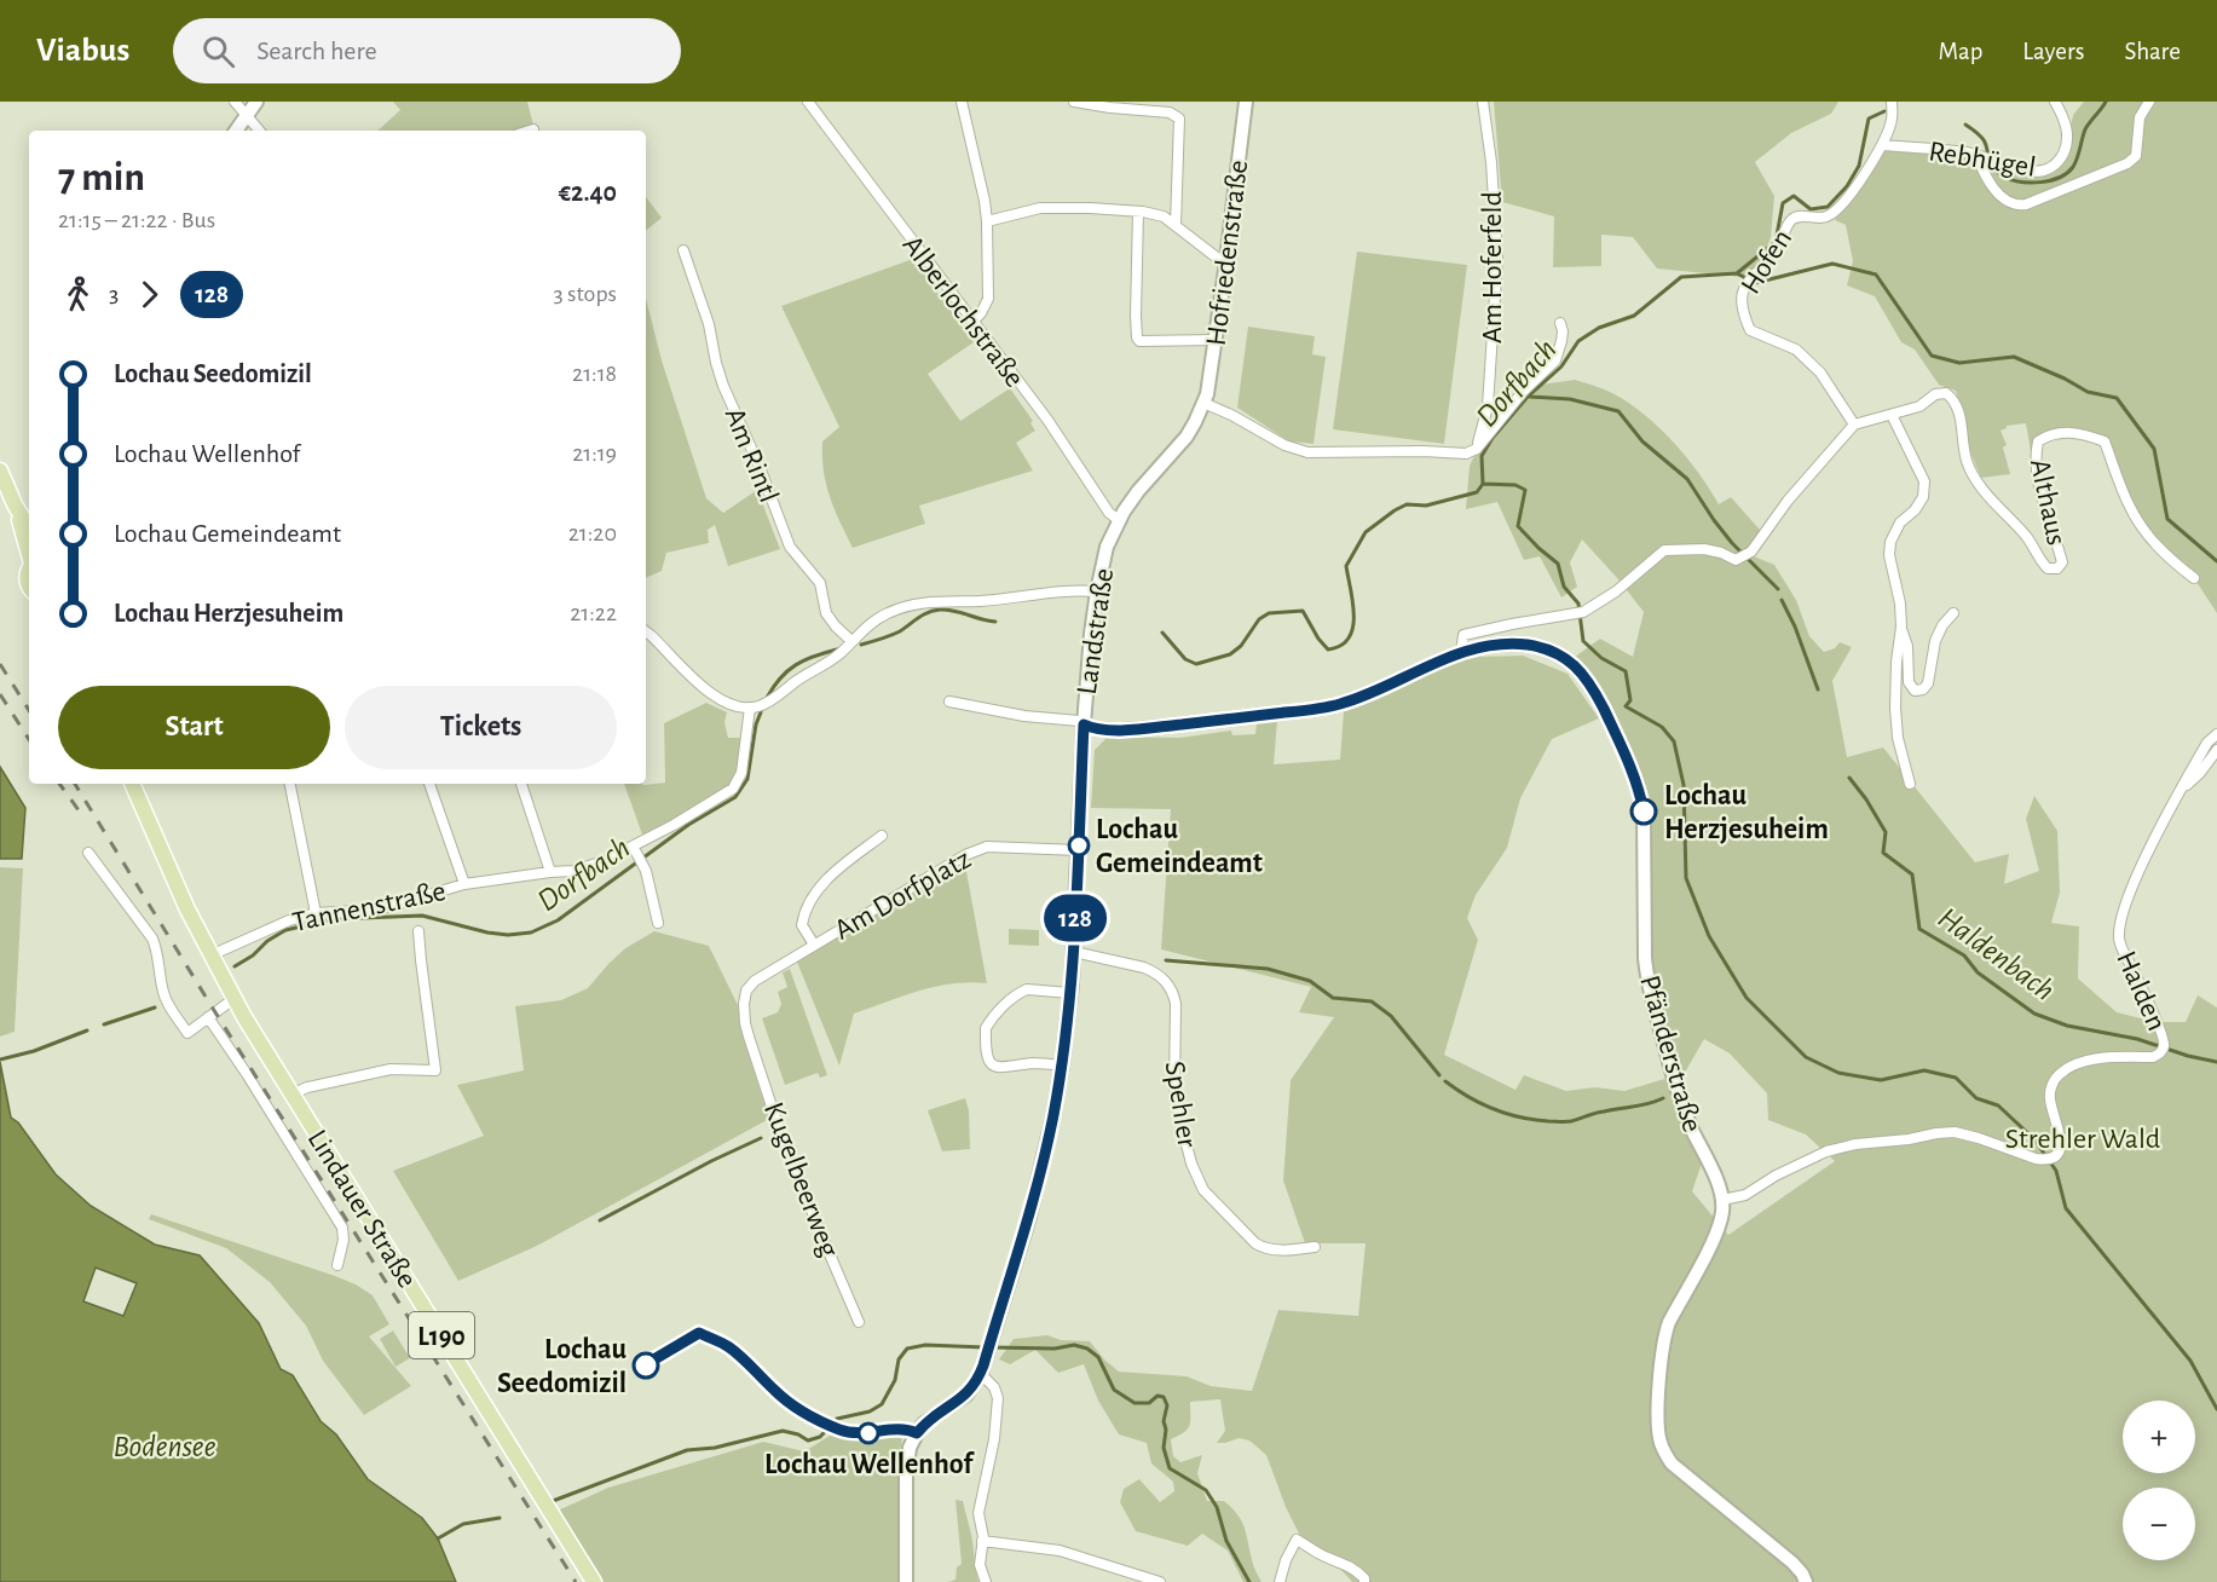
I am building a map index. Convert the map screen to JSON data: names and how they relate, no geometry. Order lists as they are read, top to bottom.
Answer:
{
  "streets": {
    "main road": ["Lindauer Straße", "L190"],
    "street": [
      "Rebhügel",
      "Hofriedenstraße",
      "Hofen",
      "Am Hoferfeld",
      "Alberlochstraße",
      "Am Rintl",
      "Althaus",
      "Landstraße",
      "Am Dorfplatz",
      "Tannenstraße",
      "Halden",
      "Pfänderstraße",
      "Spehler",
      "Kugelbeerweg"
    ]
  },
  "crossings": [
    ["Rebhügel", "Hofen"],
    ["Hofriedenstraße", "Landstraße"],
    ["Hofen", "Althaus"],
    ["Alberlochstraße", "Landstraße"],
    ["Landstraße", "Am Dorfplatz"],
    ["Landstraße", "Pfänderstraße"],
    ["Landstraße", "Spehler"],
    ["Am Dorfplatz", "Kugelbeerweg"],
    ["Tannenstraße", "Lindauer Straße"],
    ["Halden", "Pfänderstraße"]
  ],
  "water": ["Dorfbach", "Haldenbach", "Bodensee"],
  "parks": ["Strehler Wald"],
  "places": [
    "Lochau Herzjesuheim",
    "Lochau Gemeindeamt",
    "Lochau Seedomizil",
    "Lochau Wellenhof"
  ],
  "lines": ["bus line 128"],
  "page": {
    "header": "Viabus",
    "search": "Search here",
    "nav": ["Map", "Layers", "Share"],
    "on_map": "128",
    "heading": ["7 min", "21:15 – 21:22 · Bus", "€2.40"],
    "legs": ["3", "128", "3 stops"],
    "list": [
      {
        "name": "Lochau Seedomizil",
        "value": "21:18"
      },
      {
        "name": "Lochau Wellenhof",
        "value": "21:19"
      },
      {
        "name": "Lochau Gemeindeamt",
        "value": "21:20"
      },
      {
        "name": "Lochau Herzjesuheim",
        "value": "21:22"
      }
    ],
    "buttons": ["Start", "Tickets"],
    "map_buttons": ["+", "−"]
  }
}
